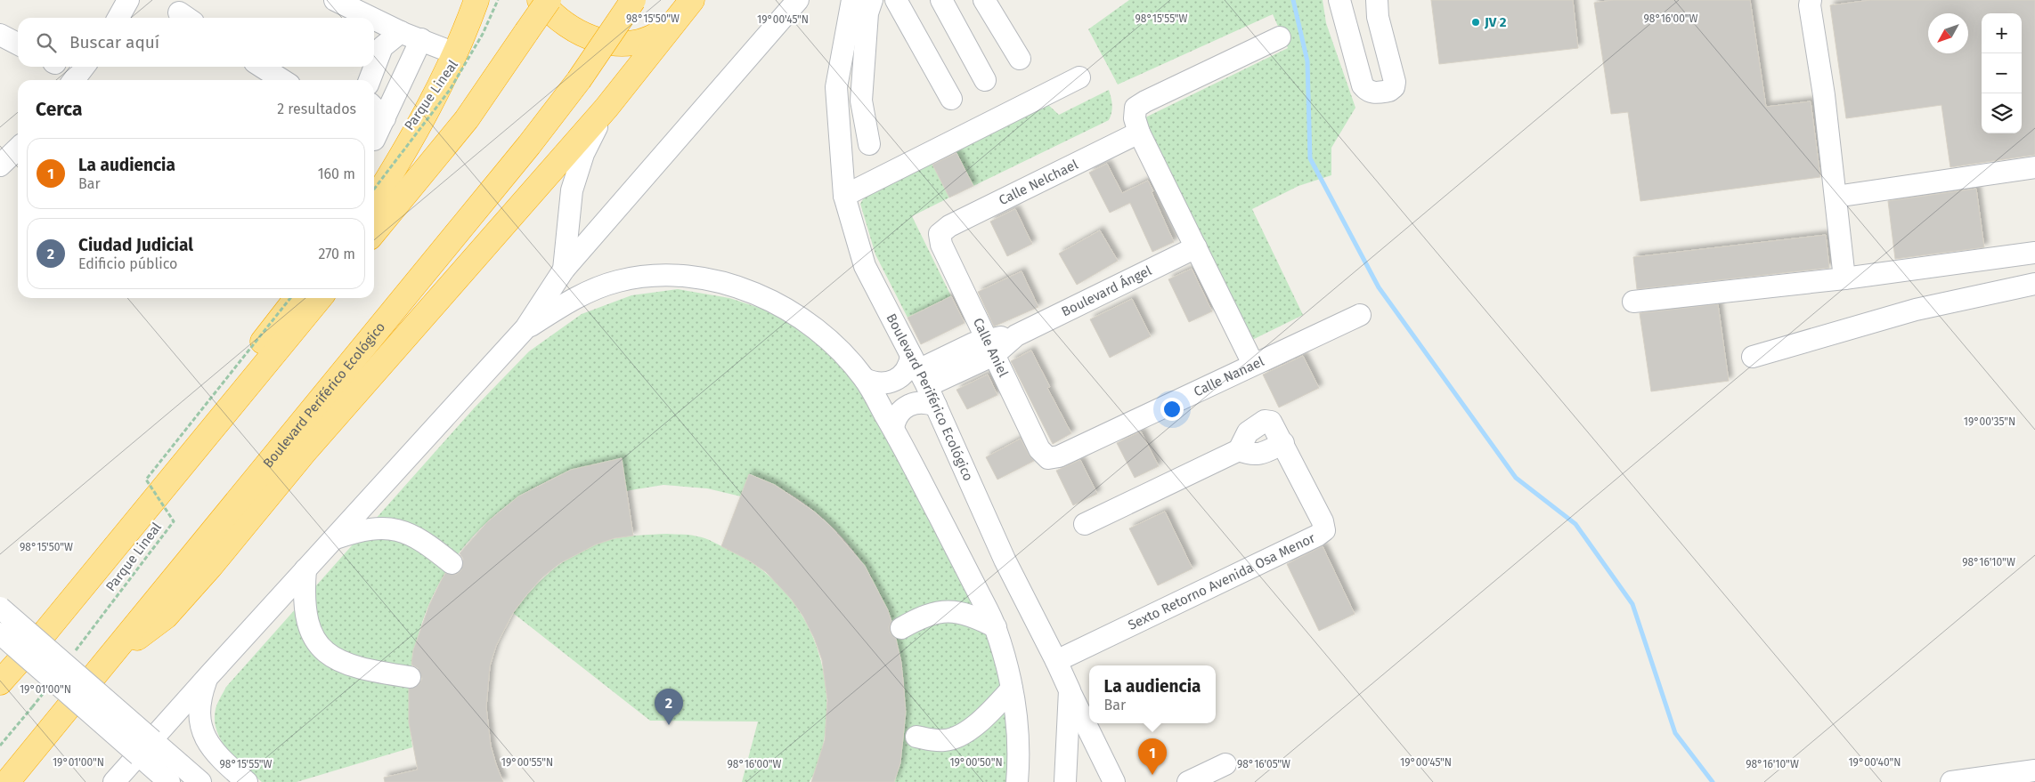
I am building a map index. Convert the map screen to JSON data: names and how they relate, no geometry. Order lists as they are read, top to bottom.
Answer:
{
  "streets": {
    "highway": ["Boulevard Periférico Ecológico"],
    "street": [
      "Calle Nelchael",
      "Boulevard Ángel",
      "Calle Aniel",
      "Calle Nanael",
      "Sexto Retorno Avenida Osa Menor"
    ],
    "path": ["Parque Lineal"]
  },
  "crossings": [
    ["Calle Nelchael", "Calle Aniel"],
    ["Boulevard Ángel", "Calle Aniel"],
    ["Boulevard Ángel", "Boulevard Periférico Ecológico"],
    ["Calle Aniel", "Calle Nanael"],
    ["Boulevard Periférico Ecológico", "Sexto Retorno Avenida Osa Menor"]
  ],
  "places": ["JV 2"],
  "north": "bottom left",
  "page": {
    "map_buttons": ["+", "−"],
    "search": "Buscar aquí",
    "heading": ["Cerca", "2 resultados"],
    "list": [
      {
        "mark": "1",
        "name": "La audiencia",
        "note": "Bar",
        "value": "160 m"
      },
      {
        "mark": "2",
        "name": "Ciudad Judicial",
        "note": "Edificio público",
        "value": "270 m"
      }
    ],
    "popup": ["La audiencia", "Bar"],
    "pins": ["2", "1"]
  },
  "coordinates": [
    "98°16'00\"W",
    "98°15'50\"W",
    "98°15'55\"W",
    "19°00'45\"N",
    "19°00'35\"N",
    "98°16'10\"W",
    "19°01'00\"N",
    "19°00'55\"N",
    "19°00'50\"N",
    "19°00'40\"N",
    "98°16'05\"W"
  ]
}
